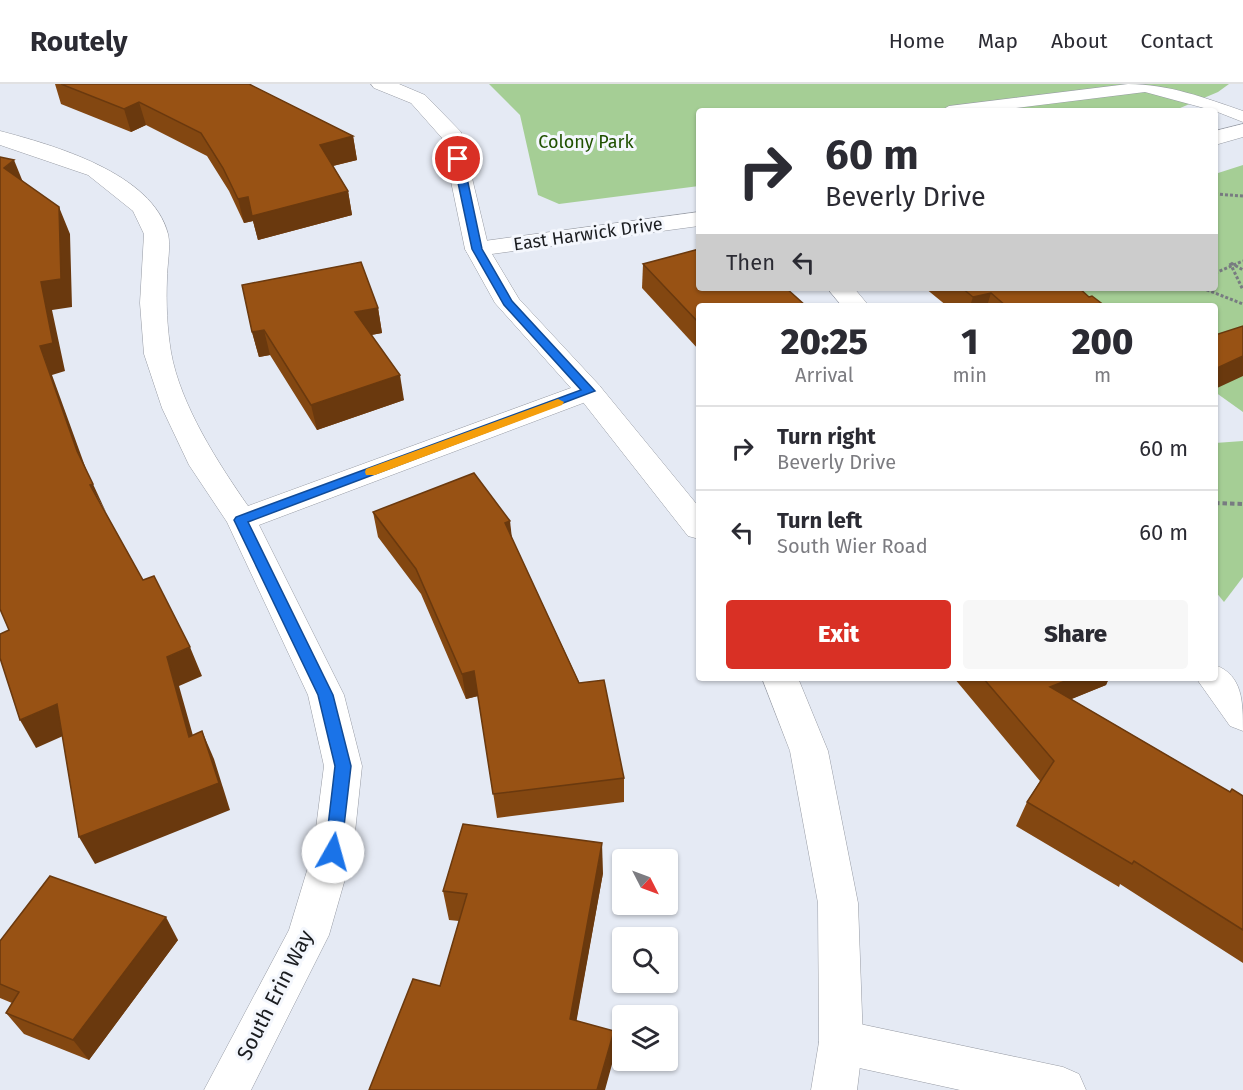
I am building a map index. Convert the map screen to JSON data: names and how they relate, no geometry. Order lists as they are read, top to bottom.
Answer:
{
  "streets": {
    "street": ["East Harwick Drive", "South Erin Way"]
  },
  "parks": ["Colony Park"],
  "north": "bottom right",
  "page": {
    "header": "Routely",
    "nav": [
      "Home",
      "Map",
      "About",
      "Contact"
    ],
    "turn": ["60 m", "Beverly Drive"],
    "then": "Then",
    "eta": [
      "20:25",
      "Arrival",
      "1",
      "min",
      "200",
      "m"
    ],
    "list": [
      {
        "name": "Turn right",
        "note": "Beverly Drive",
        "value": "60 m"
      },
      {
        "name": "Turn left",
        "note": "South Wier Road",
        "value": "60 m"
      }
    ],
    "buttons": ["Exit", "Share"]
  }
}
